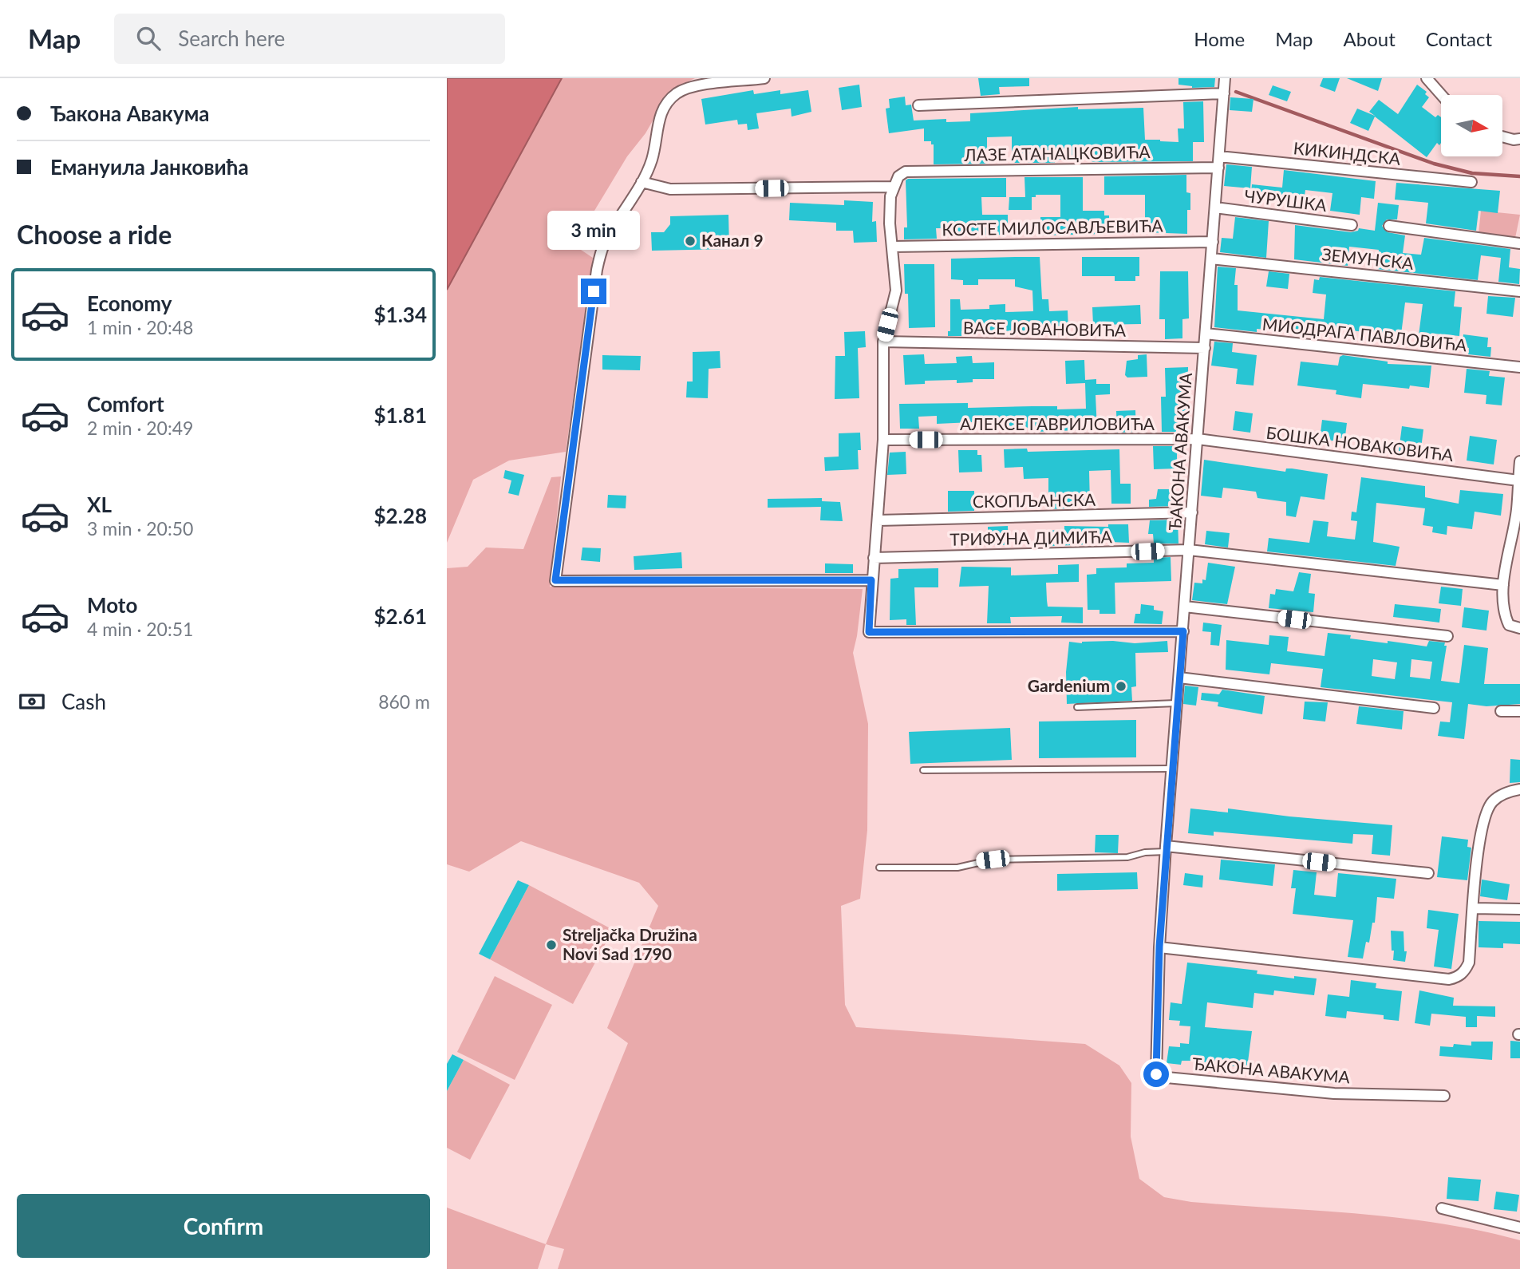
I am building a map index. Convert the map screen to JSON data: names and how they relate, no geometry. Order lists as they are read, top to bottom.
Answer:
{
  "streets": {
    "street": [
      "ЛАЗЕ АТАНАЦКОВИЋА",
      "КИКИНДСКА",
      "ЧУРУШКА",
      "КОСТЕ МИЛОСАВЉЕВИЋА",
      "ЗЕМУНСКА",
      "ВАСЕ ЈОВАНОВИЋА",
      "МИОДРАГА ПАВЛОВИЋА",
      "АЛЕКСЕ ГАВРИЛОВИЋА",
      "БОШКА НОВАКОВИЋА",
      "ЂАКОНА АВАКУМА",
      "СКОПЉАНСКА",
      "ТРИФУНА ДИМИЋА"
    ]
  },
  "crossings": [
    ["ЛАЗЕ АТАНАЦКОВИЋА", "ЂАКОНА АВАКУМА"],
    ["КИКИНДСКА", "ЂАКОНА АВАКУМА"],
    ["ЧУРУШКА", "ЂАКОНА АВАКУМА"],
    ["КОСТЕ МИЛОСАВЉЕВИЋА", "ЂАКОНА АВАКУМА"],
    ["ЗЕМУНСКА", "ЂАКОНА АВАКУМА"],
    ["ВАСЕ ЈОВАНОВИЋА", "ЂАКОНА АВАКУМА"],
    ["МИОДРАГА ПАВЛОВИЋА", "ЂАКОНА АВАКУМА"],
    ["АЛЕКСЕ ГАВРИЛОВИЋА", "БОШКА НОВАКОВИЋА"],
    ["АЛЕКСЕ ГАВРИЛОВИЋА", "ЂАКОНА АВАКУМА"],
    ["БОШКА НОВАКОВИЋА", "ЂАКОНА АВАКУМА"],
    ["ЂАКОНА АВАКУМА", "СКОПЉАНСКА"],
    ["ЂАКОНА АВАКУМА", "ТРИФУНА ДИМИЋА"]
  ],
  "places": ["Канал 9", "Gardenium", "Streljačka Družina Novi Sad 1790"],
  "north": "right",
  "page": {
    "header": "Map",
    "search": "Search here",
    "nav": [
      "Home",
      "Map",
      "About",
      "Contact"
    ],
    "banner": ["Ђакона Авакума", "Емануила Јанковића"],
    "heading": "Choose a ride",
    "bubble": "3 min",
    "list": [
      {
        "name": "Economy",
        "note": "1 min · 20:48",
        "value": "$1.34"
      },
      {
        "name": "Comfort",
        "note": "2 min · 20:49",
        "value": "$1.81"
      },
      {
        "name": "XL",
        "note": "3 min · 20:50",
        "value": "$2.28"
      },
      {
        "name": "Moto",
        "note": "4 min · 20:51",
        "value": "$2.61"
      }
    ],
    "pay": ["Cash", "860 m"],
    "buttons": "Confirm"
  }
}
